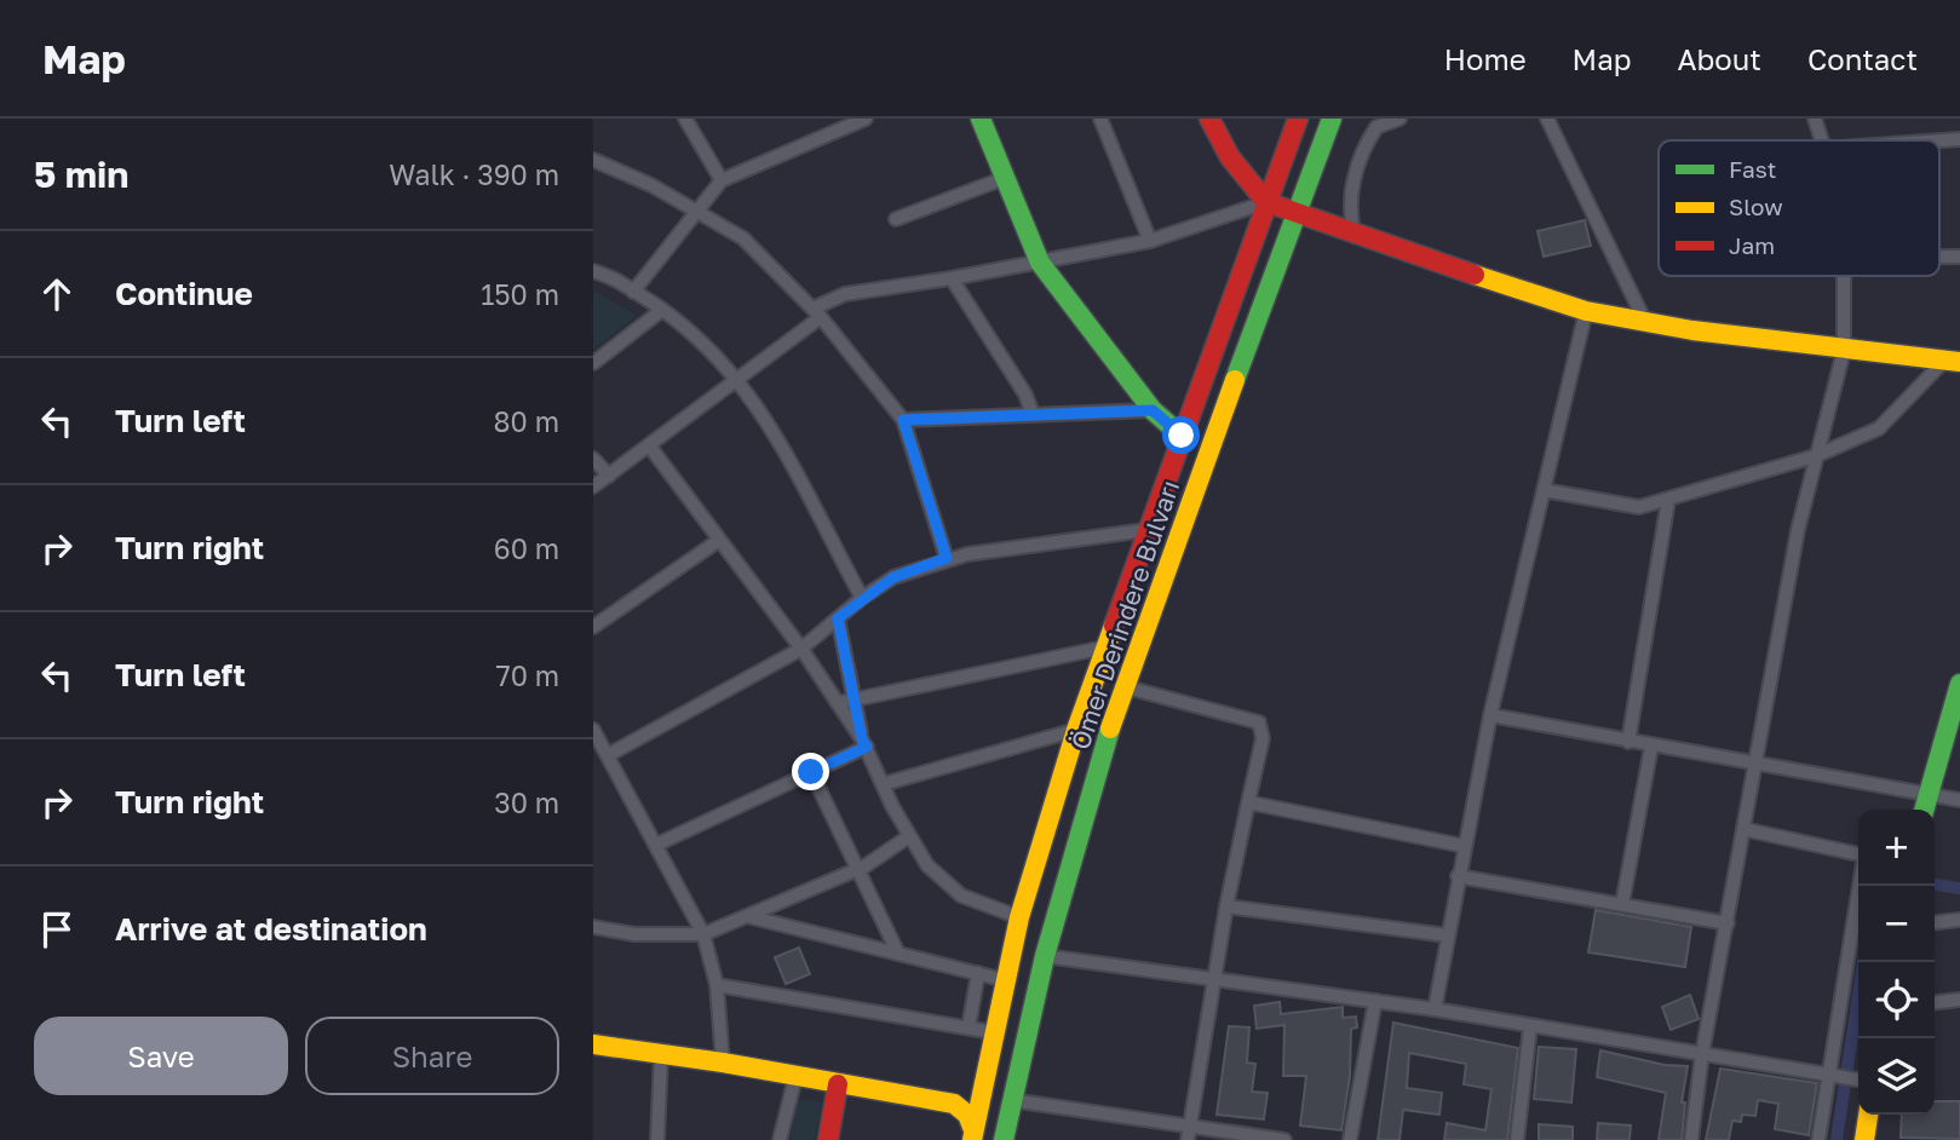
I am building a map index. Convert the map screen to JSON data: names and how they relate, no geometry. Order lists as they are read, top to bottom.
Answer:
{
  "streets": {
    "main road": ["Ömer Derindere Bulvarı"]
  },
  "legend": ["Fast", "Slow", "Jam"],
  "page": {
    "header": "Map",
    "nav": [
      "Home",
      "Map",
      "About",
      "Contact"
    ],
    "heading": ["5 min", "Walk · 390 m"],
    "list": [
      ["Continue", "150 m"],
      ["Turn left", "80 m"],
      ["Turn right", "60 m"],
      ["Turn left", "70 m"],
      ["Turn right", "30 m"],
      "Arrive at destination"
    ],
    "map_buttons": ["+", "−"],
    "buttons": ["Save", "Share"]
  }
}
